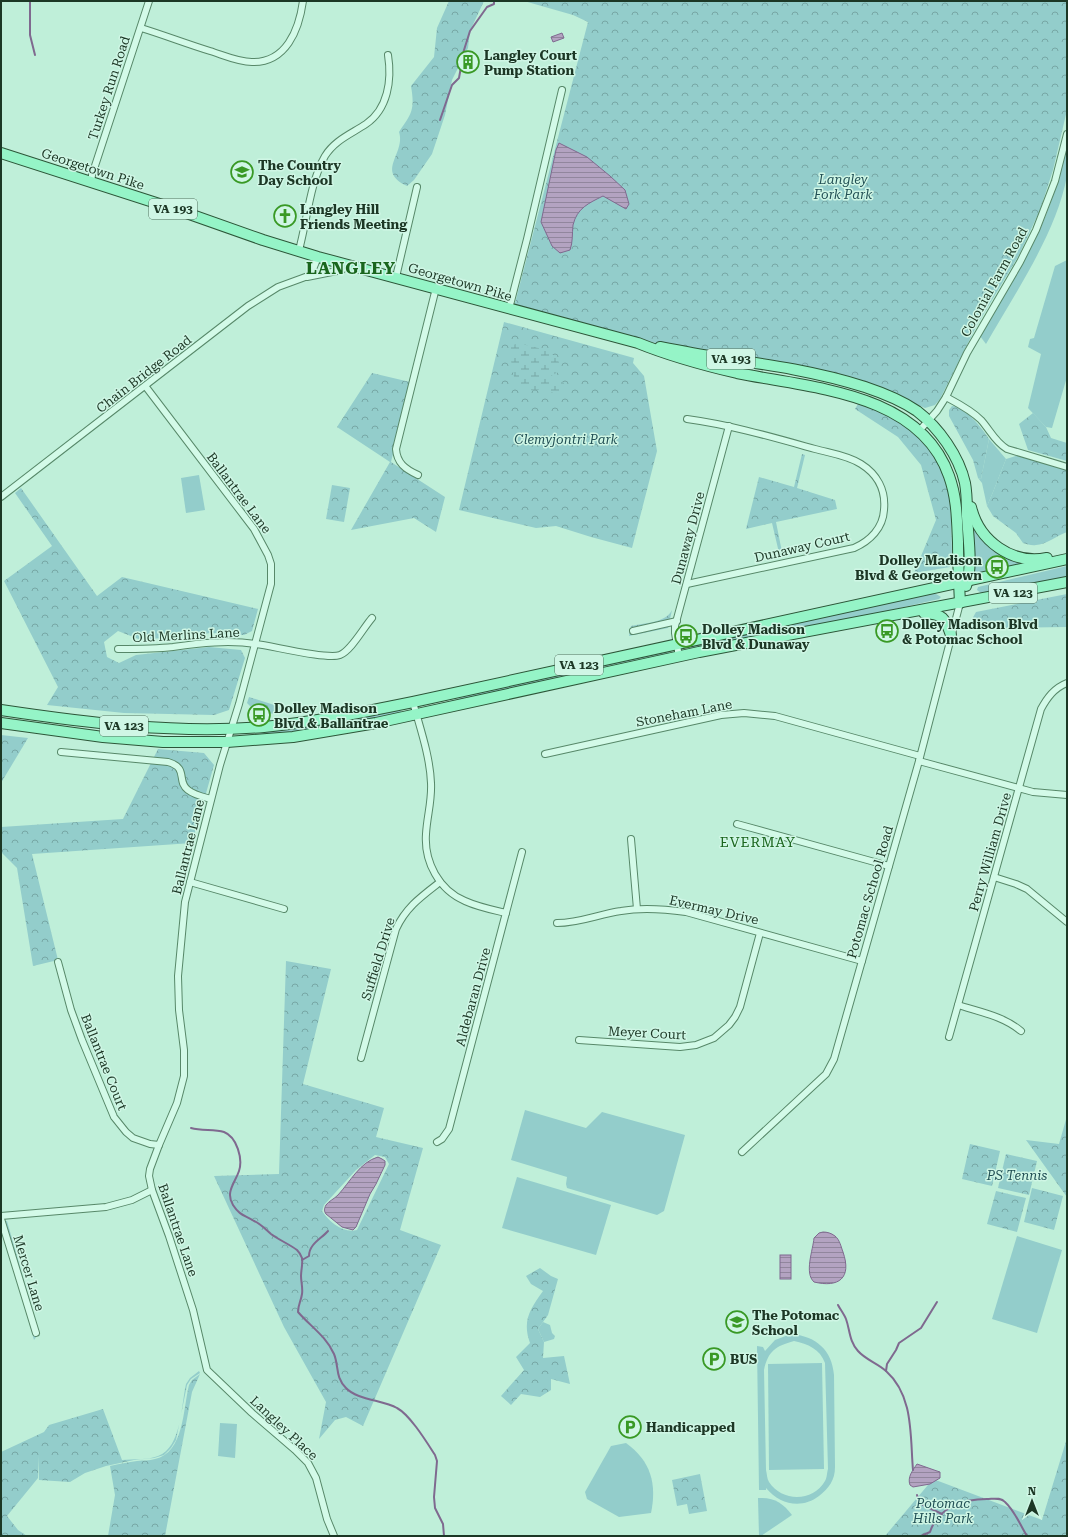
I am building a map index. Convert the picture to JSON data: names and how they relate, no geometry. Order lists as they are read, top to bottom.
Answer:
{
  "streets": {
    "main road": ["Georgetown Pike", "VA 193", "VA 123"],
    "street": [
      "Turkey Run Road",
      "Colonial Farm Road",
      "Chain Bridge Road",
      "Ballantrae Lane",
      "Dunaway Drive",
      "Dunaway Court",
      "Old Merlins Lane",
      "Stoneham Lane",
      "Perry William Drive",
      "Potomac School Road",
      "Evermay Drive",
      "Suffield Drive",
      "Aldebaran Drive",
      "Meyer Court",
      "Ballantrae Court",
      "Mercer Lane",
      "Langley Place"
    ]
  },
  "crossings": [
    ["Turkey Run Road", "Georgetown Pike"],
    ["Georgetown Pike", "Colonial Farm Road"],
    ["Georgetown Pike", "Chain Bridge Road"],
    ["Georgetown Pike", "VA 123"],
    ["Georgetown Pike", "Potomac School Road"],
    ["Chain Bridge Road", "Ballantrae Lane"],
    ["Ballantrae Lane", "VA 123"],
    ["Ballantrae Lane", "Old Merlins Lane"],
    ["Ballantrae Lane", "Ballantrae Court"],
    ["Ballantrae Lane", "Langley Place"],
    ["Dunaway Drive", "Dunaway Court"],
    ["Dunaway Drive", "VA 123"],
    ["VA 123", "Potomac School Road"],
    ["Stoneham Lane", "Perry William Drive"],
    ["Stoneham Lane", "Potomac School Road"],
    ["Potomac School Road", "Evermay Drive"],
    ["Evermay Drive", "Meyer Court"]
  ],
  "districts": ["LANGLEY", "EVERMAY"],
  "parks": [
    "Langley Fork Park",
    "Clemyjontri Park",
    "PS Tennis",
    "Potomac Hills Park"
  ],
  "places": {
    "building": ["Langley Court Pump Station"],
    "school or university": ["The Country Day School", "The Potomac School"],
    "church": ["Langley Hill Friends Meeting"],
    "bus stop": [
      "Dolley Madison Blvd & Georgetown",
      "Dolley Madison Blvd & Potomac School",
      "Dolley Madison Blvd & Dunaway",
      "Dolley Madison Blvd & Ballantrae"
    ],
    "parking": ["BUS", "Handicapped"]
  },
  "north": "top"
}
